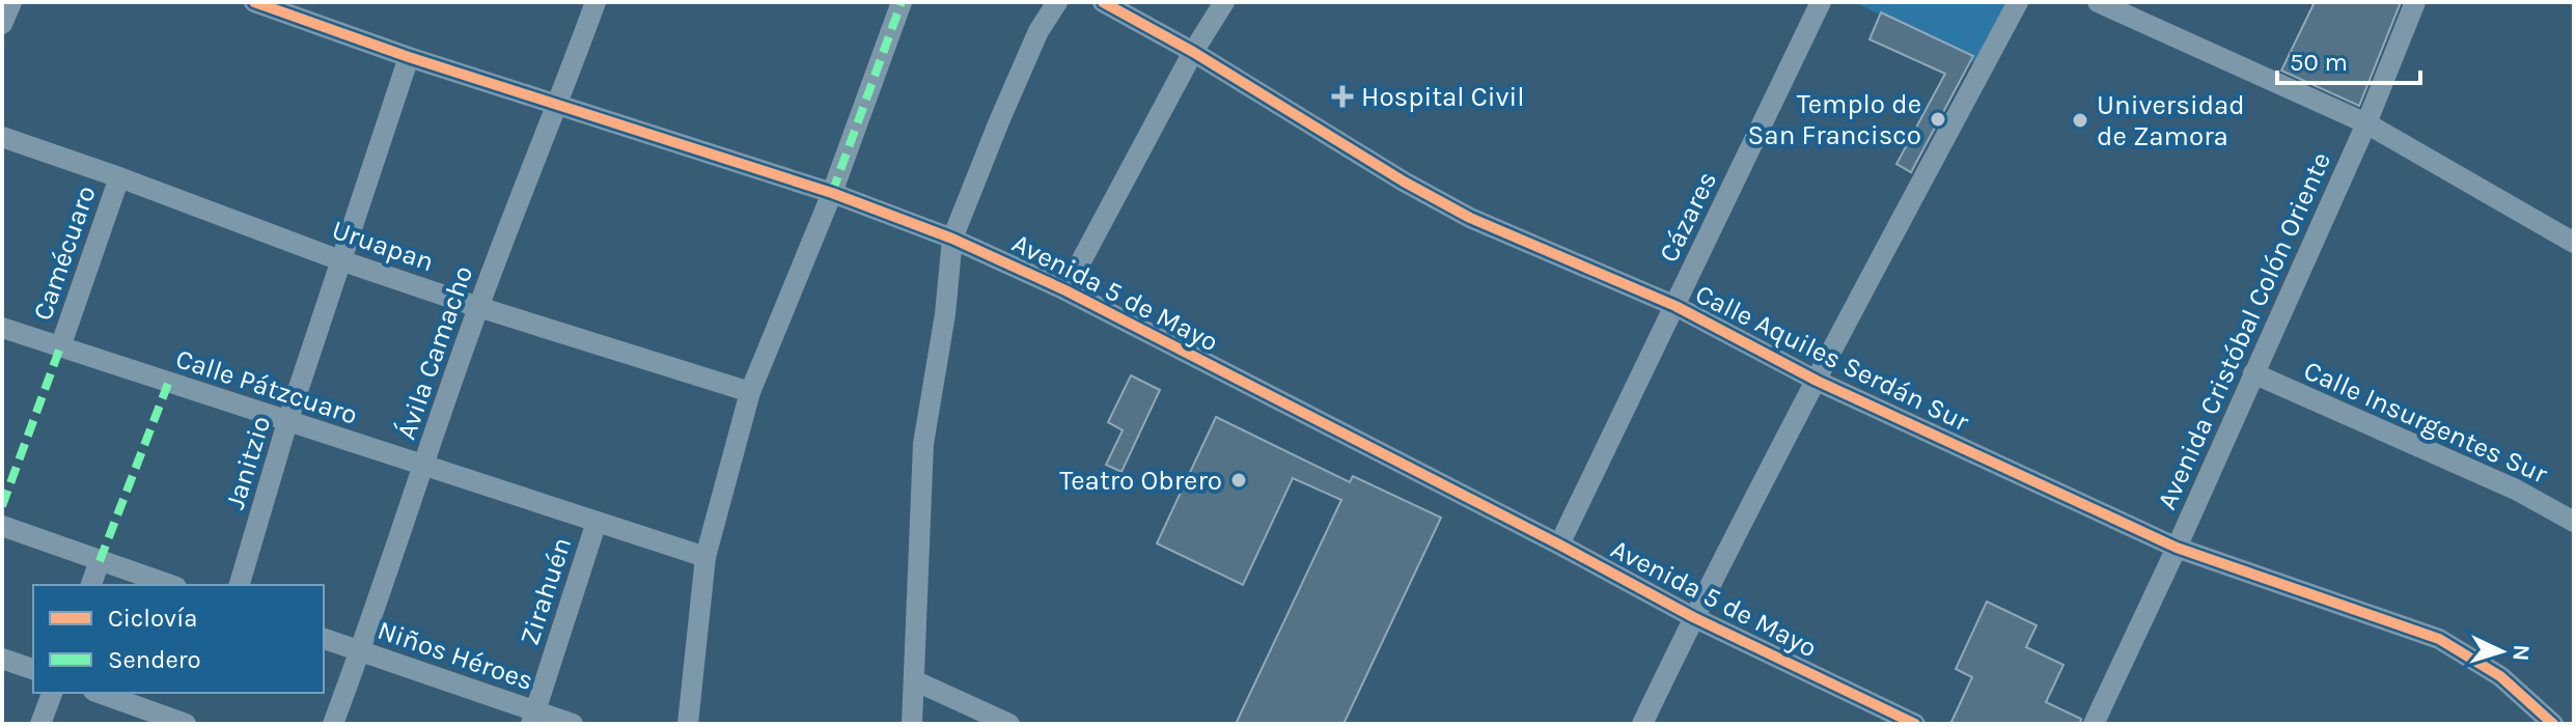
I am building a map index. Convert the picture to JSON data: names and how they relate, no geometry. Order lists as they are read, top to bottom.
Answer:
{
  "streets": {
    "street": [
      "Cázares",
      "Uruapan",
      "Camécuaro",
      "Avenida 5 de Mayo",
      "Avenida Cristóbal Colón Oriente",
      "Ávila Camacho",
      "Calle Aquiles Serdán Sur",
      "Calle Pátzcuaro",
      "Calle Insurgentes Sur",
      "Janitzio",
      "Zirahuén",
      "Niños Héroes"
    ]
  },
  "crossings": [
    ["Cázares", "Avenida 5 de Mayo"],
    ["Cázares", "Calle Aquiles Serdán Sur"],
    ["Uruapan", "Camécuaro"],
    ["Uruapan", "Ávila Camacho"],
    ["Uruapan", "Janitzio"],
    ["Camécuaro", "Calle Pátzcuaro"],
    ["Avenida 5 de Mayo", "Ávila Camacho"],
    ["Avenida 5 de Mayo", "Janitzio"],
    ["Avenida Cristóbal Colón Oriente", "Calle Aquiles Serdán Sur"],
    ["Avenida Cristóbal Colón Oriente", "Calle Insurgentes Sur"],
    ["Ávila Camacho", "Calle Pátzcuaro"],
    ["Ávila Camacho", "Niños Héroes"],
    ["Calle Pátzcuaro", "Janitzio"],
    ["Calle Pátzcuaro", "Zirahuén"],
    ["Zirahuén", "Niños Héroes"]
  ],
  "places": {
    "health": ["Hospital Civil"],
    "other": ["Templo de San Francisco", "Universidad de Zamora", "Teatro Obrero"]
  },
  "legend": ["Ciclovía", "Sendero"],
  "scale_bar": "50 m",
  "north": "right"
}
